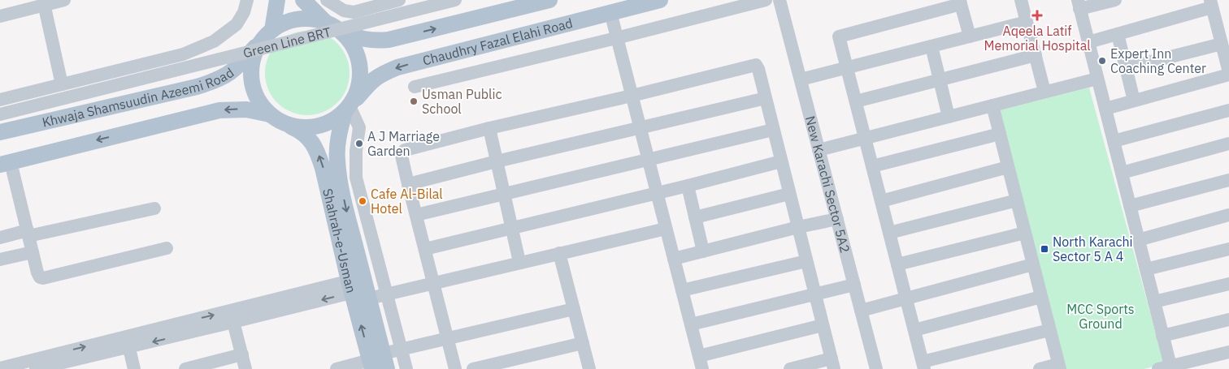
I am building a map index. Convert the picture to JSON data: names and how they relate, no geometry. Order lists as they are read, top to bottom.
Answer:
{
  "streets": {
    "main road": ["Chaudhry Fazal Elahi Road", "Khwaja Shamsuudin Azeemi Road", "Shahrah-e-Usman"],
    "street": ["Green Line BRT", "New Karachi Sector 5A2"]
  },
  "crossings": [
    ["Chaudhry Fazal Elahi Road", "Khwaja Shamsuudin Azeemi Road"],
    ["Chaudhry Fazal Elahi Road", "Shahrah-e-Usman"],
    ["Khwaja Shamsuudin Azeemi Road", "Shahrah-e-Usman"]
  ],
  "parks": ["MCC Sports Ground"],
  "places": {
    "health": ["Aqeela Latif Memorial Hospital"],
    "other": [
      "Expert Inn Coaching Center",
      "Usman Public School",
      "A J Marriage Garden",
      "Cafe Al-Bilal Hotel"
    ],
    "transit": ["North Karachi Sector 5 A 4"]
  }
}
